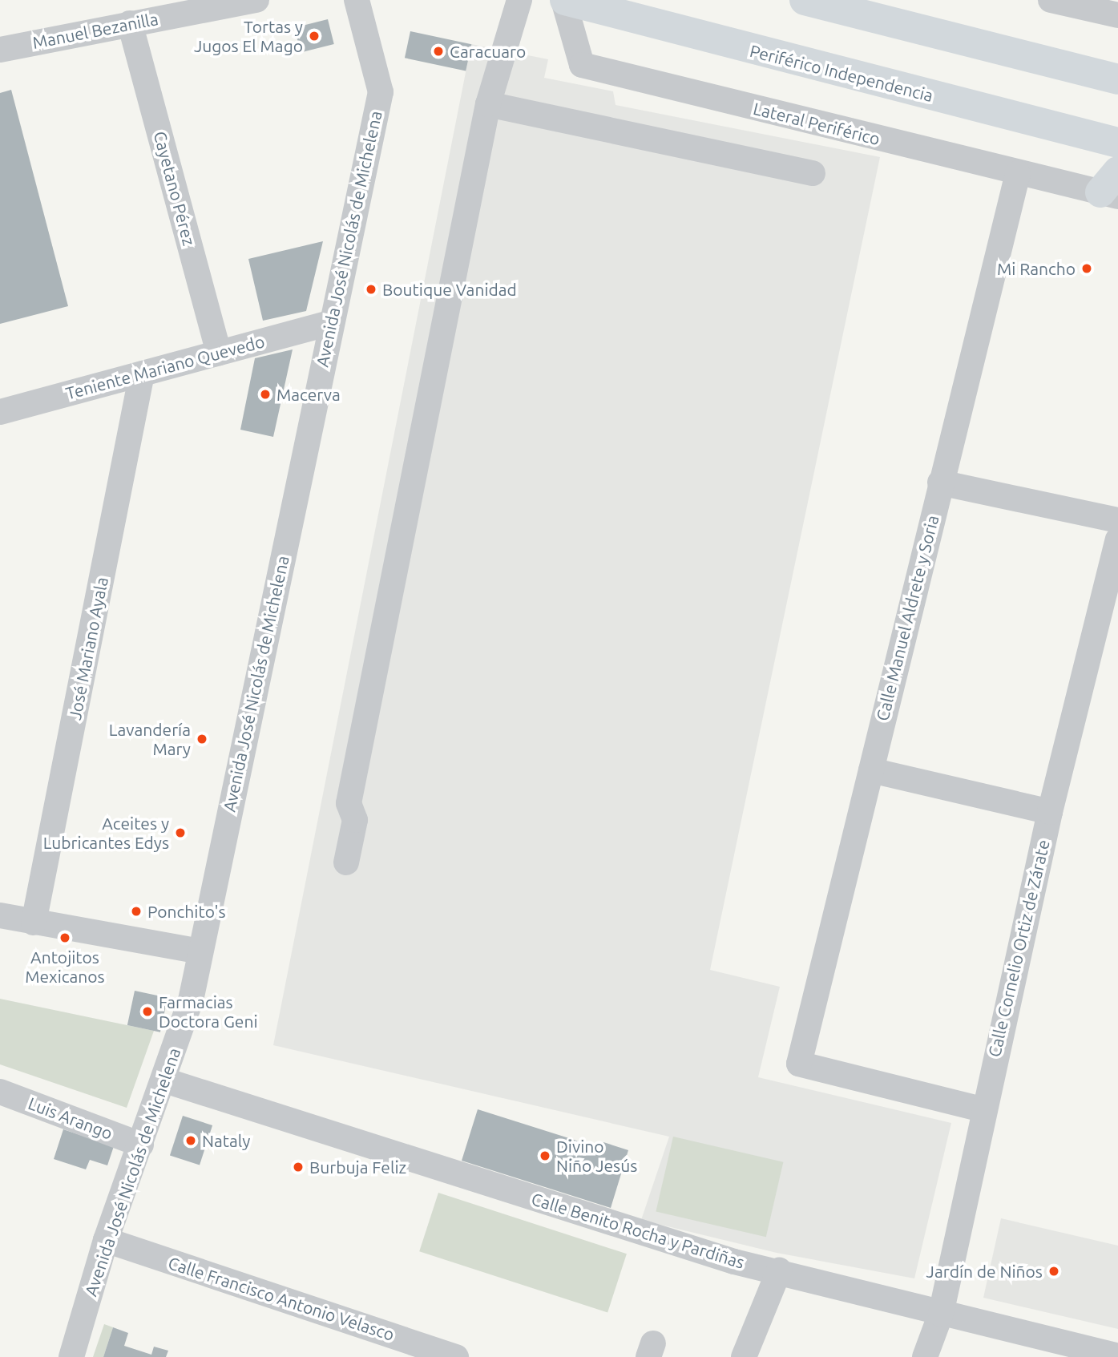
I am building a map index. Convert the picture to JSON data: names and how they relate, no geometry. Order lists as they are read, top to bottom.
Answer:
{
  "streets": {
    "highway": ["Periférico Independencia"],
    "street": [
      "Manuel Bezanilla",
      "Lateral Periférico",
      "Cayetano Pérez",
      "Avenida José Nicolás de Michelena",
      "Teniente Mariano Quevedo",
      "Calle Manuel Aldrete y Soria",
      "José Mariano Ayala",
      "Calle Cornelio Ortiz de Zárate",
      "Luis Arango",
      "Calle Benito Rocha y Pardiñas",
      "Calle Francisco Antonio Velasco"
    ]
  },
  "crossings": [
    ["Manuel Bezanilla", "Cayetano Pérez"],
    ["Periférico Independencia", "Lateral Periférico"],
    ["Lateral Periférico", "Calle Manuel Aldrete y Soria"],
    ["Cayetano Pérez", "Teniente Mariano Quevedo"],
    ["Avenida José Nicolás de Michelena", "Teniente Mariano Quevedo"],
    ["Avenida José Nicolás de Michelena", "Luis Arango"],
    ["Avenida José Nicolás de Michelena", "Calle Benito Rocha y Pardiñas"],
    ["Avenida José Nicolás de Michelena", "Calle Francisco Antonio Velasco"],
    ["Teniente Mariano Quevedo", "José Mariano Ayala"],
    ["Calle Manuel Aldrete y Soria", "Calle Cornelio Ortiz de Zárate"],
    ["Calle Cornelio Ortiz de Zárate", "Calle Benito Rocha y Pardiñas"]
  ],
  "places": [
    "Tortas y Jugos El Mago",
    "Caracuaro",
    "Mi Rancho",
    "Boutique Vanidad",
    "Macerva",
    "Lavandería Mary",
    "Aceites y Lubricantes Edys",
    "Ponchito's",
    "Antojitos Mexicanos",
    "Farmacias Doctora Geni",
    "Nataly",
    "Divino Niño Jesús",
    "Burbuja Feliz",
    "Jardín de Niños"
  ]
}
